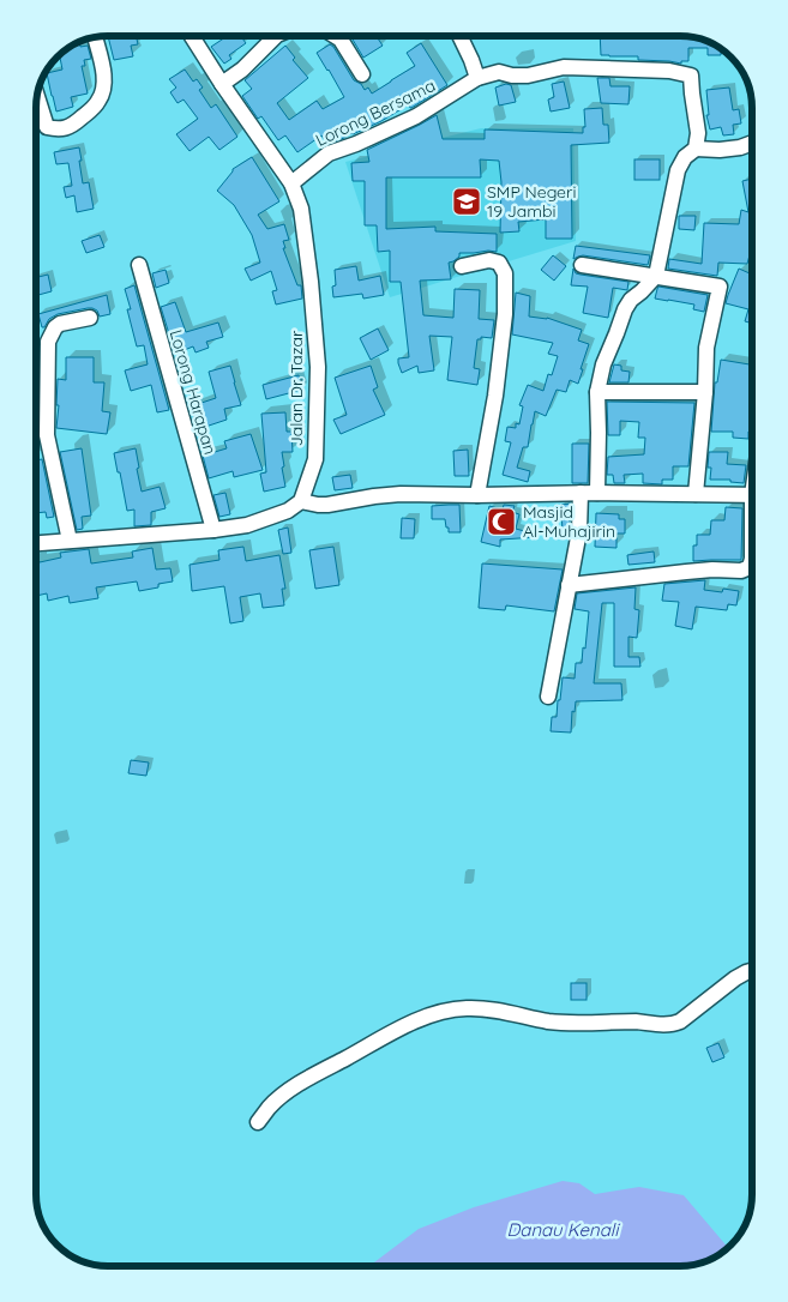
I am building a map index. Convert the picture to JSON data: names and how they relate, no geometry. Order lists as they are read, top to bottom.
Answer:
{
  "streets": {
    "street": ["Lorong Bersama", "Jalan Dr. Tazar", "Lorong Harapan"]
  },
  "crossings": [
    ["Lorong Bersama", "Jalan Dr. Tazar"]
  ],
  "water": ["Danau Kenali"],
  "places": {
    "school or university": ["SMP Negeri 19 Jambi"],
    "mosque": ["Masjid Al-Muhajirin"]
  }
}
